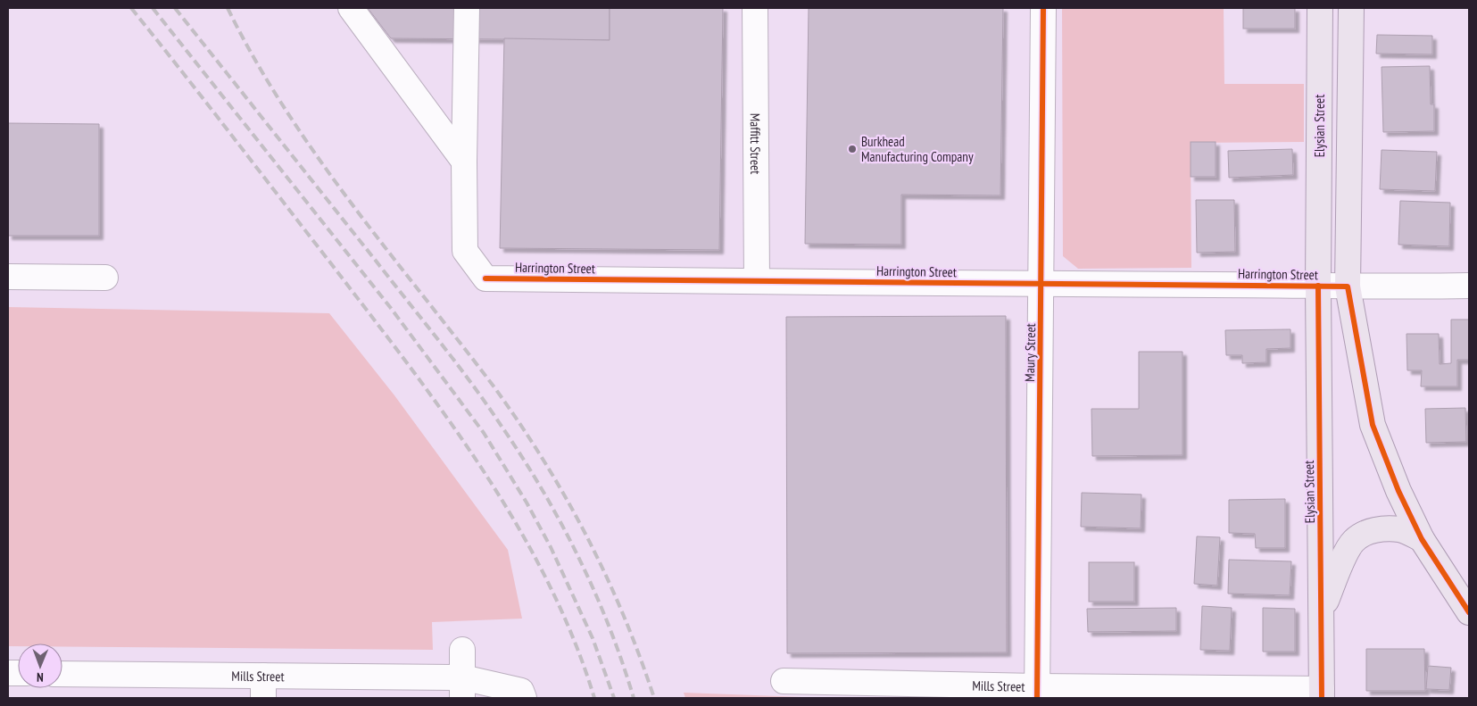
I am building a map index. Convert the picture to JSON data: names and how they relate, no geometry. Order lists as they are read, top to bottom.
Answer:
{
  "streets": {
    "main road": ["Elysian Street"],
    "street": [
      "Maffitt Street",
      "Harrington Street",
      "Maury Street",
      "Mills Street"
    ]
  },
  "crossings": [
    ["Elysian Street", "Harrington Street"],
    ["Elysian Street", "Mills Street"],
    ["Maffitt Street", "Harrington Street"],
    ["Harrington Street", "Maury Street"],
    ["Maury Street", "Mills Street"]
  ],
  "places": ["Burkhead Manufacturing Company"],
  "north": "bottom"
}
